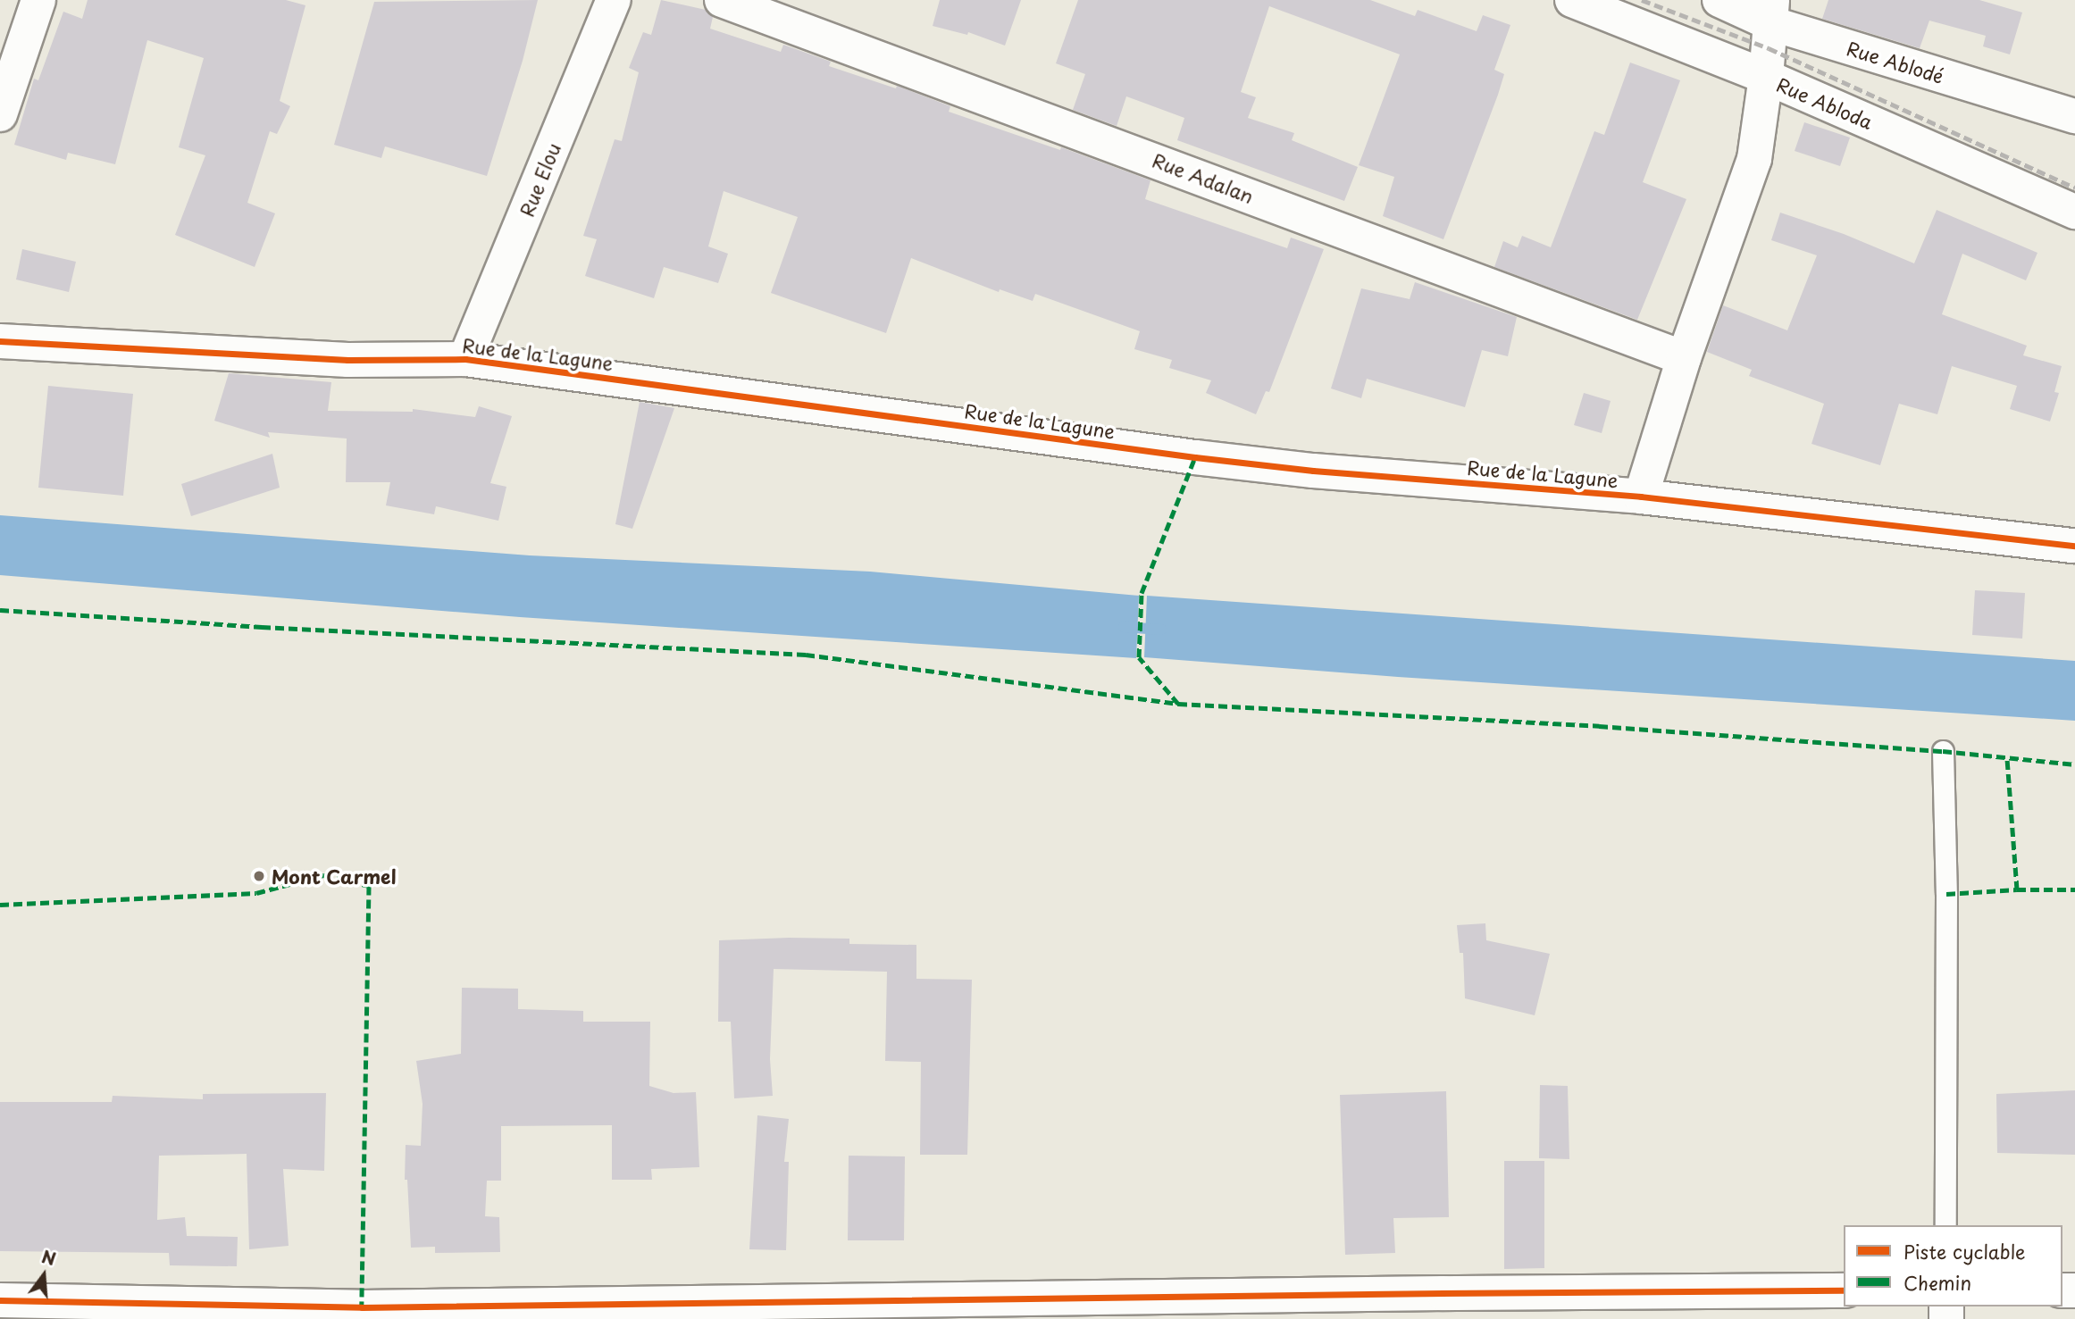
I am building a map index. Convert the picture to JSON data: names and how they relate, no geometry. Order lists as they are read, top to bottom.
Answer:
{
  "streets": {
    "street": [
      "Rue Ablodé",
      "Rue Abloda",
      "Rue Adalan",
      "Rue Elou",
      "Rue de la Lagune"
    ]
  },
  "crossings": [
    ["Rue Elou", "Rue de la Lagune"]
  ],
  "places": ["Mont Carmel"],
  "legend": ["Piste cyclable", "Chemin"],
  "north": "top"
}
